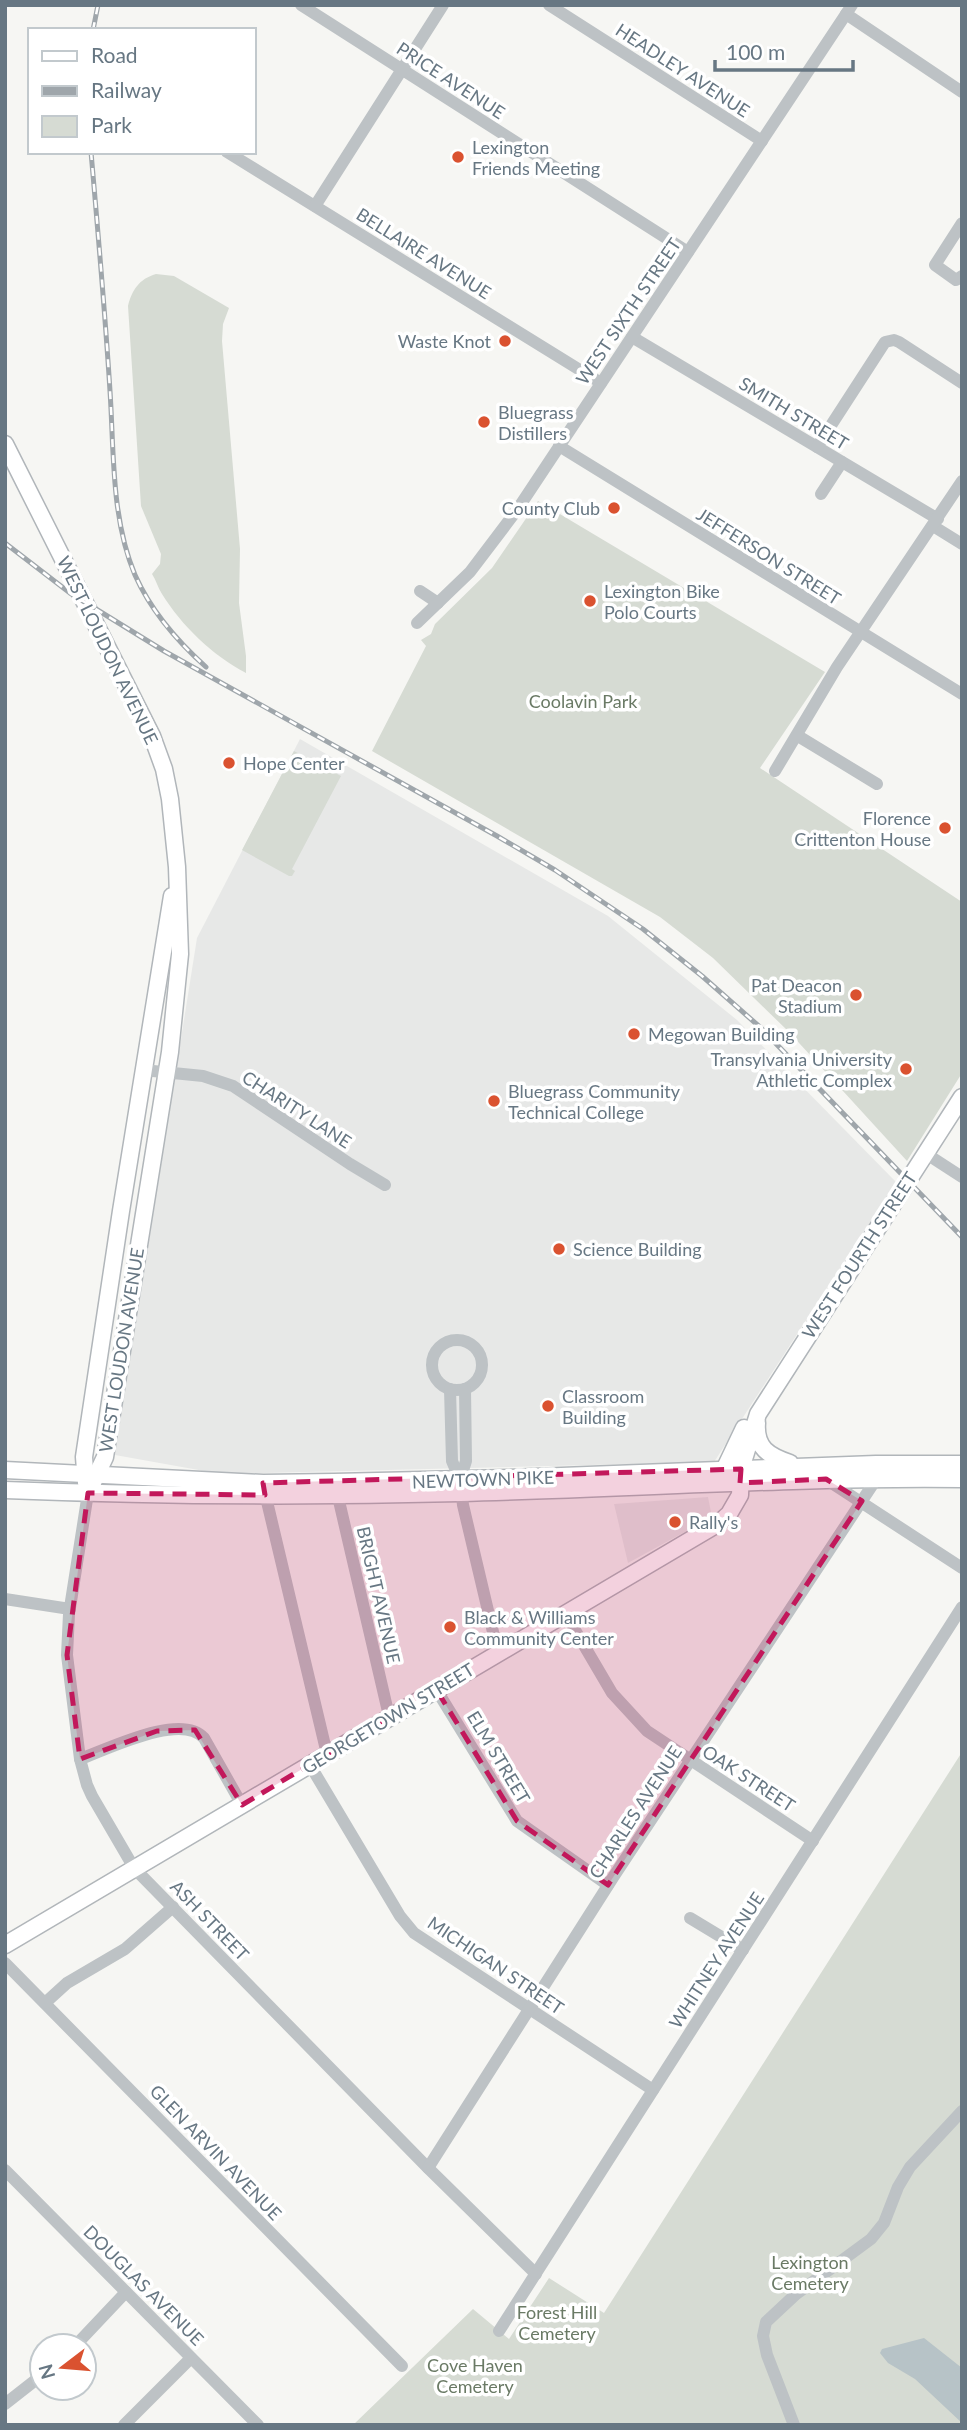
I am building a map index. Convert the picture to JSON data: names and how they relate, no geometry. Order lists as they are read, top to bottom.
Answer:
{
  "streets": {
    "main road": [
      "WEST LOUDON AVENUE",
      "WEST FOURTH STREET",
      "NEWTOWN PIKE",
      "GEORGETOWN STREET"
    ],
    "street": [
      "HEADLEY AVENUE",
      "PRICE AVENUE",
      "BELLAIRE AVENUE",
      "WEST SIXTH STREET",
      "SMITH STREET",
      "JEFFERSON STREET",
      "CHARITY LANE",
      "BRIGHT AVENUE",
      "ELM STREET",
      "OAK STREET",
      "CHARLES AVENUE",
      "ASH STREET",
      "WHITNEY AVENUE",
      "MICHIGAN STREET",
      "GLEN ARVIN AVENUE",
      "DOUGLAS AVENUE"
    ]
  },
  "crossings": [
    ["HEADLEY AVENUE", "WEST SIXTH STREET"],
    ["PRICE AVENUE", "WEST SIXTH STREET"],
    ["BELLAIRE AVENUE", "WEST SIXTH STREET"],
    ["WEST SIXTH STREET", "SMITH STREET"],
    ["WEST SIXTH STREET", "JEFFERSON STREET"],
    ["WEST LOUDON AVENUE", "CHARITY LANE"],
    ["WEST LOUDON AVENUE", "NEWTOWN PIKE"],
    ["WEST LOUDON AVENUE", "ASH STREET"],
    ["WEST FOURTH STREET", "NEWTOWN PIKE"],
    ["WEST FOURTH STREET", "GEORGETOWN STREET"],
    ["NEWTOWN PIKE", "BRIGHT AVENUE"],
    ["NEWTOWN PIKE", "GEORGETOWN STREET"],
    ["NEWTOWN PIKE", "CHARLES AVENUE"],
    ["NEWTOWN PIKE", "ASH STREET"],
    ["BRIGHT AVENUE", "GEORGETOWN STREET"],
    ["GEORGETOWN STREET", "ELM STREET"],
    ["GEORGETOWN STREET", "OAK STREET"],
    ["GEORGETOWN STREET", "ASH STREET"],
    ["GEORGETOWN STREET", "MICHIGAN STREET"],
    ["ELM STREET", "CHARLES AVENUE"],
    ["OAK STREET", "CHARLES AVENUE"],
    ["OAK STREET", "WHITNEY AVENUE"],
    ["CHARLES AVENUE", "ASH STREET"],
    ["CHARLES AVENUE", "MICHIGAN STREET"],
    ["ASH STREET", "WHITNEY AVENUE"],
    ["WHITNEY AVENUE", "MICHIGAN STREET"]
  ],
  "parks": [
    "Coolavin Park",
    "Lexington Cemetery",
    "Forest Hill Cemetery",
    "Cove Haven Cemetery"
  ],
  "places": [
    "Lexington Friends Meeting",
    "Waste Knot",
    "Bluegrass Distillers",
    "County Club",
    "Lexington Bike Polo Courts",
    "Hope Center",
    "Florence Crittenton House",
    "Pat Deacon Stadium",
    "Megowan Building",
    "Transylvania University Athletic Complex",
    "Bluegrass Community Technical College",
    "Science Building",
    "Classroom Building",
    "Rally's",
    "Black & Williams Community Center"
  ],
  "legend": ["Road", "Railway", "Park"],
  "scale_bar": "100 m",
  "north": "left"
}
